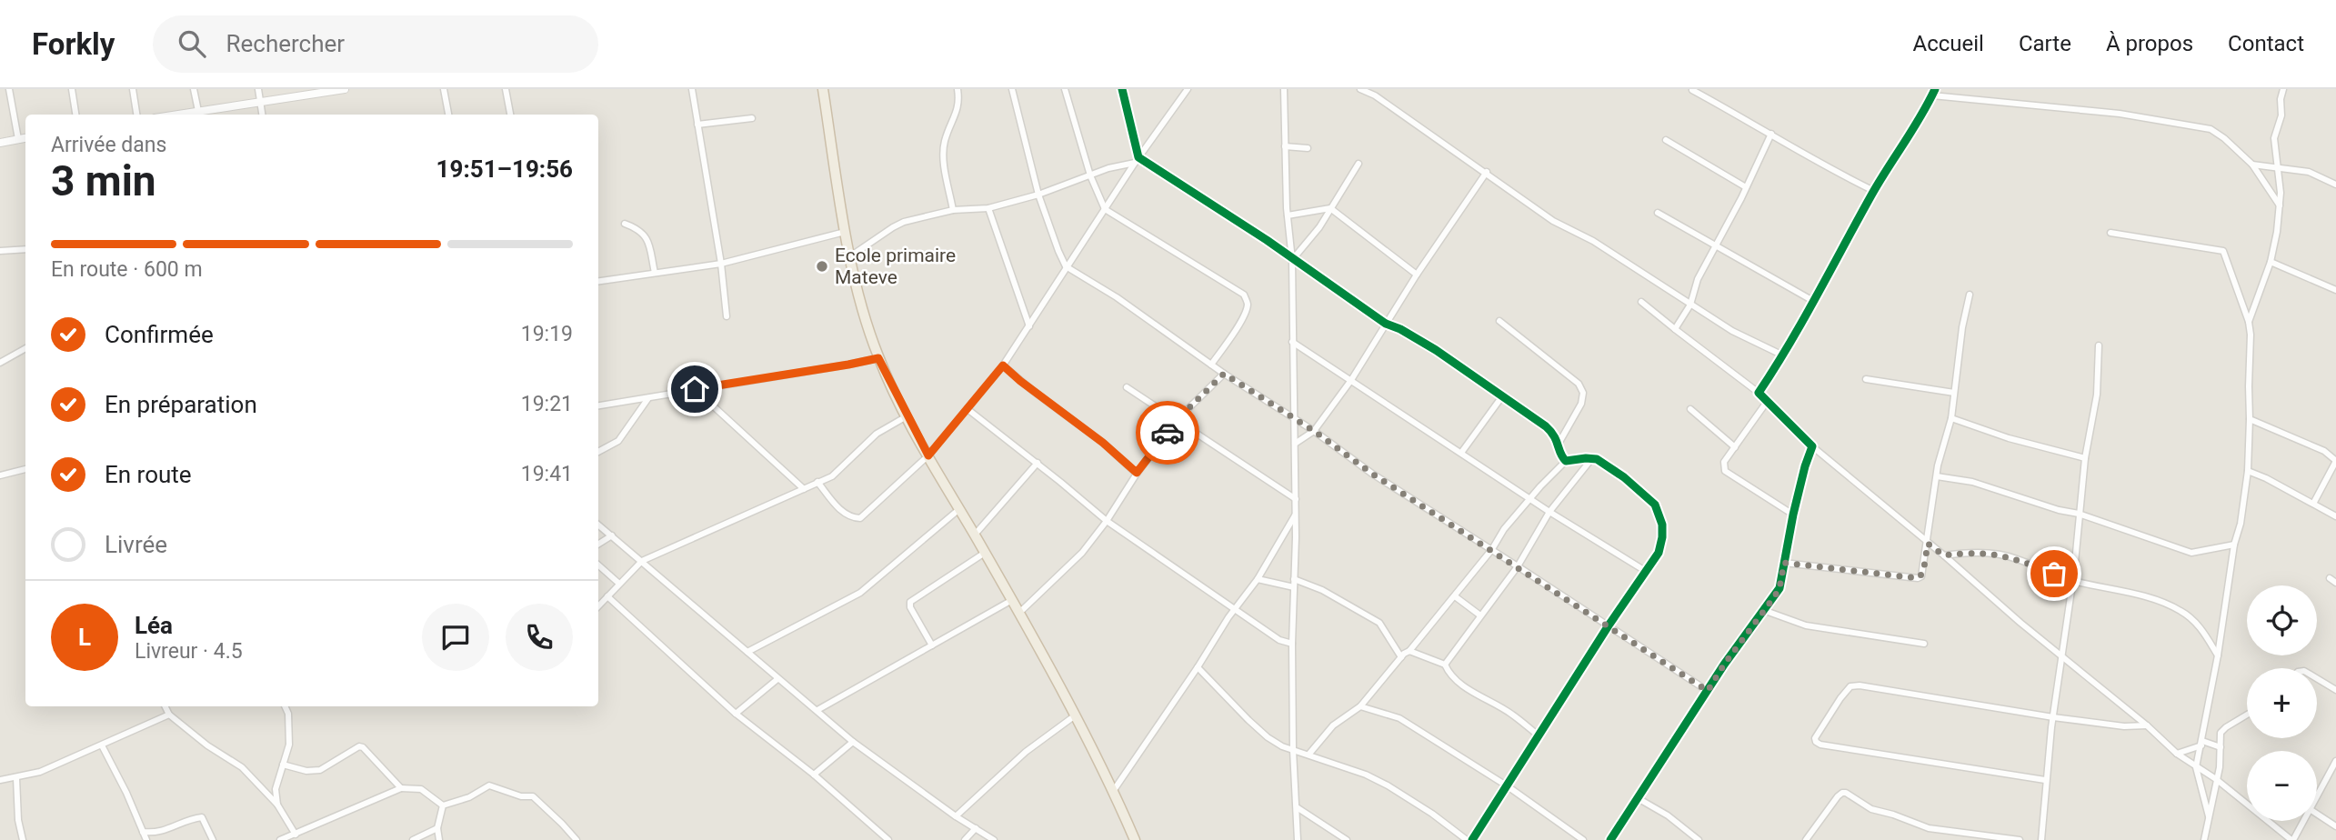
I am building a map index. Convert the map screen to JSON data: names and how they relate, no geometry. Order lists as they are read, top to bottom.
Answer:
{
  "places": ["Ecole primaire Mateve"],
  "page": {
    "header": "Forkly",
    "search": "Rechercher",
    "nav": [
      "Accueil",
      "Carte",
      "À propos",
      "Contact"
    ],
    "heading": ["3 min", "Arrivée dans", "19:51–19:56"],
    "panel": ["Léa", "Livreur · 4.5"],
    "bar": "En route · 600 m",
    "list": [
      ["Confirmée", "19:19"],
      ["En préparation", "19:21"],
      ["En route", "19:41"],
      "Livrée"
    ],
    "map_buttons": ["+", "−"],
    "round": "L"
  }
}
